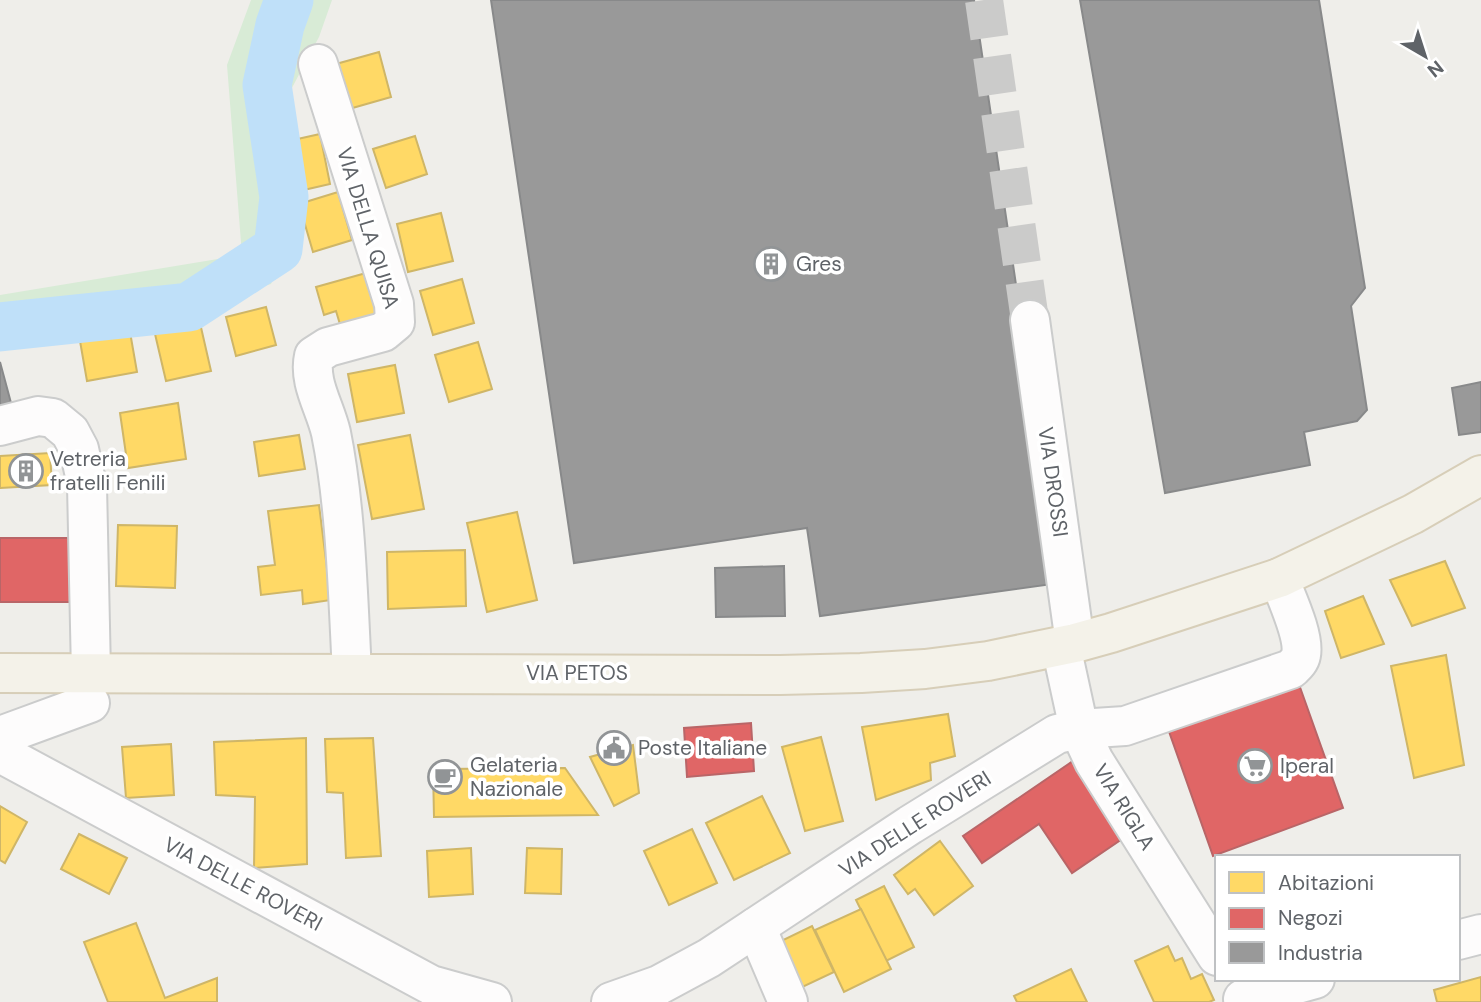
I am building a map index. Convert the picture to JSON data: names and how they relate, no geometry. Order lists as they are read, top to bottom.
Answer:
{
  "streets": {
    "main road": ["VIA PETOS"],
    "street": [
      "VIA DELLA QUISA",
      "VIA DROSSI",
      "VIA RIGLA",
      "VIA DELLE ROVERI"
    ]
  },
  "crossings": [
    ["VIA DELLA QUISA", "VIA PETOS"],
    ["VIA DROSSI", "VIA PETOS"],
    ["VIA DROSSI", "VIA RIGLA"],
    ["VIA PETOS", "VIA RIGLA"],
    ["VIA PETOS", "VIA DELLE ROVERI"],
    ["VIA RIGLA", "VIA DELLE ROVERI"]
  ],
  "places": {
    "building": ["Gres", "Vetreria fratelli Fenili"],
    "public building": ["Poste Italiane"],
    "supermarket": ["Iperal"],
    "cafe": ["Gelateria Nazionale"]
  },
  "legend": ["Abitazioni", "Negozi", "Industria"],
  "north": "bottom right"
}
